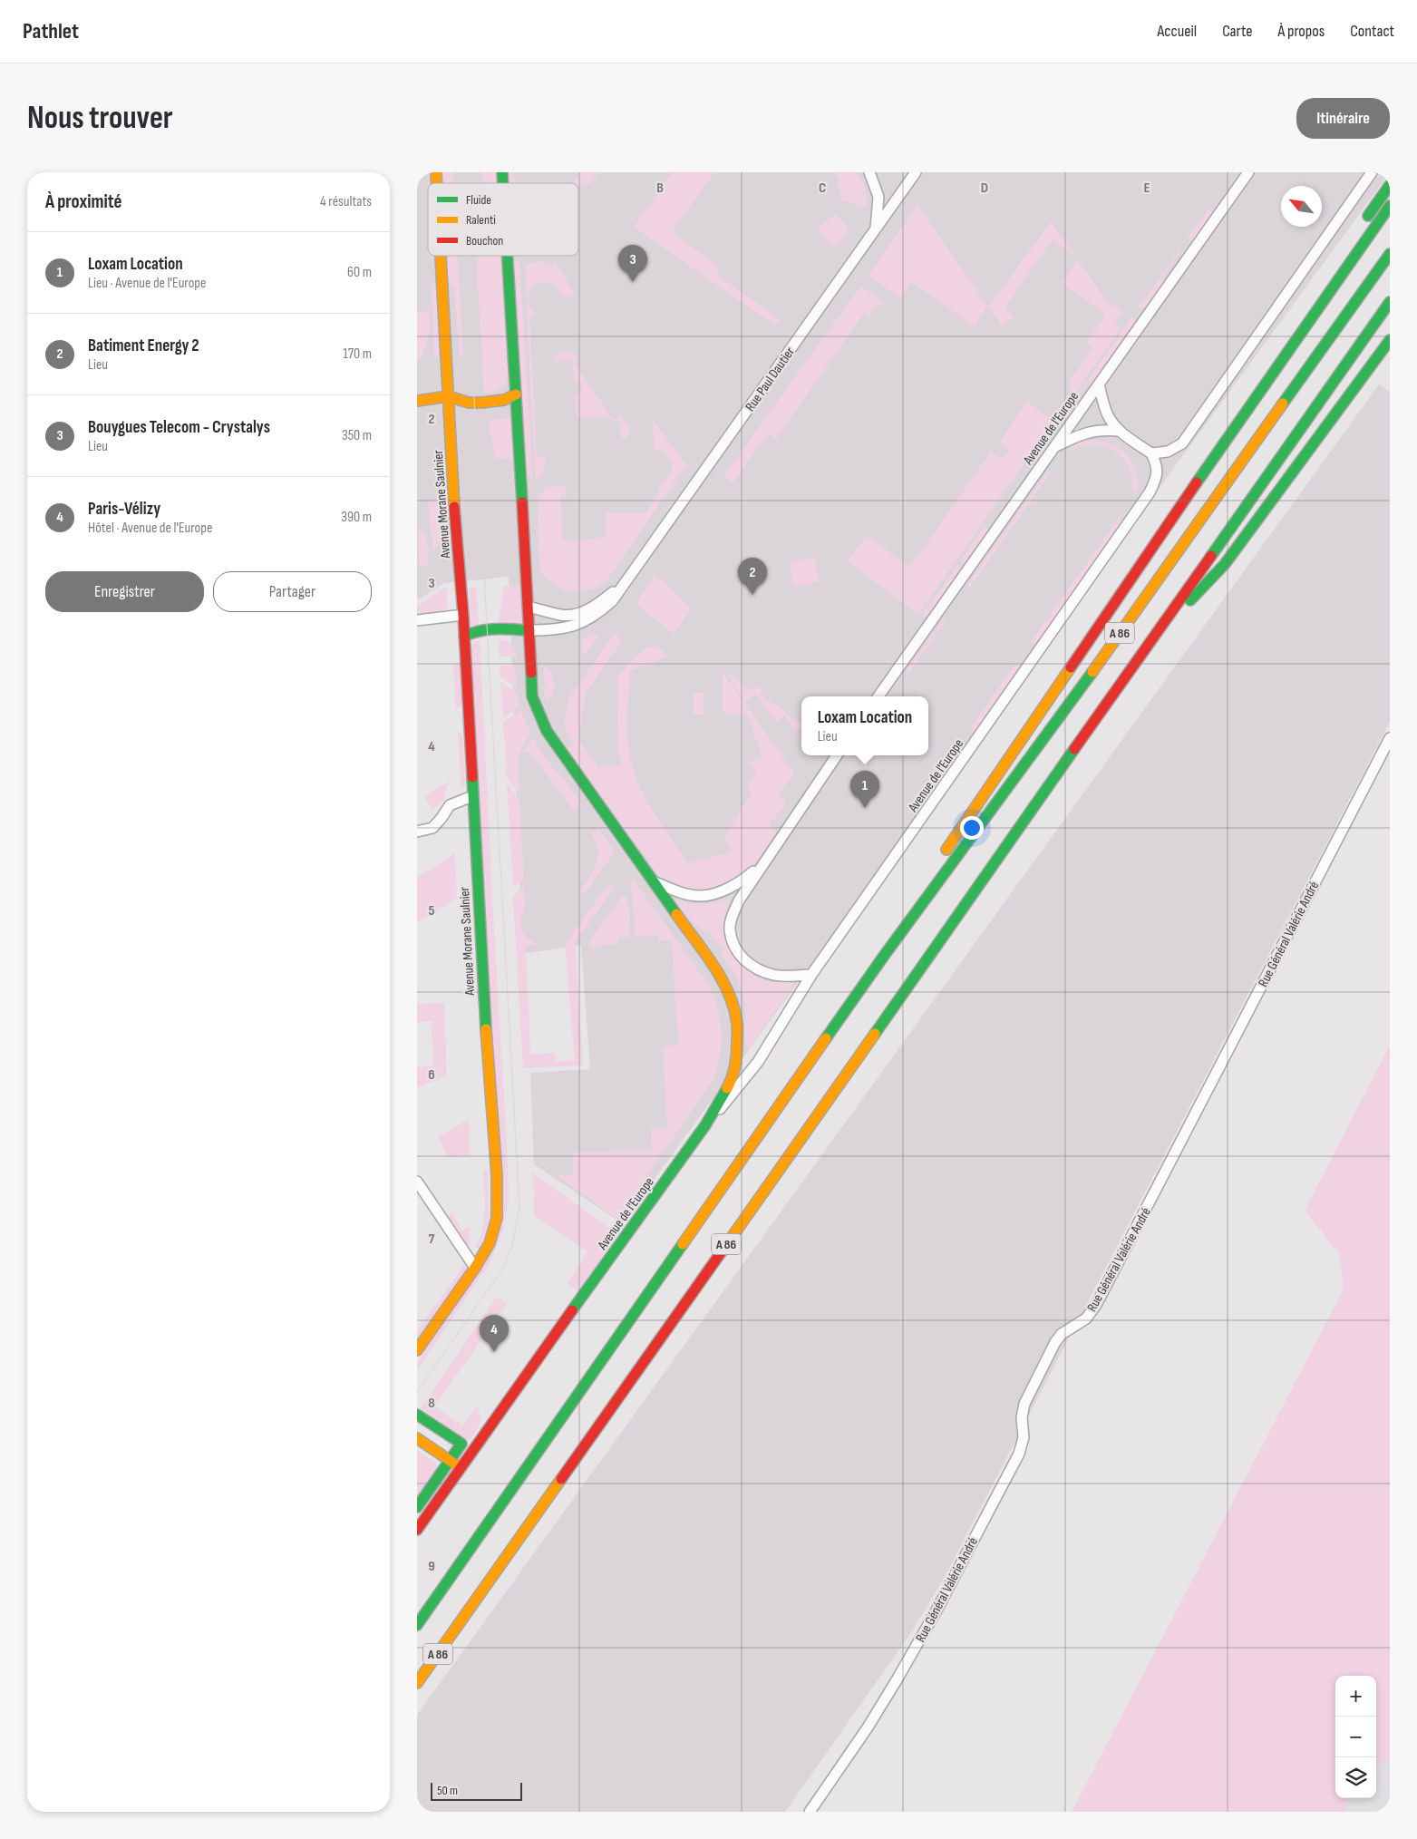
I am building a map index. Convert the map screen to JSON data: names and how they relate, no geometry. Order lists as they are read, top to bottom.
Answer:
{
  "streets": {
    "main road": ["Avenue de l'Europe", "Avenue Morane Saulnier", "A 86"],
    "street": ["Rue Paul Dautier", "Rue Général Valérie André"]
  },
  "legend": ["Fluide", "Ralenti", "Bouchon"],
  "scale_bar": "50 m",
  "north": "top left",
  "page": {
    "header": "Pathlet",
    "nav": [
      "Accueil",
      "Carte",
      "À propos",
      "Contact"
    ],
    "buttons": [
      "Itinéraire",
      ["Enregistrer", "Partager"]
    ],
    "title": "Nous trouver",
    "heading": ["À proximité", "4 résultats"],
    "list": [
      {
        "mark": "1",
        "name": "Loxam Location",
        "note": "Lieu · Avenue de l'Europe",
        "value": "60 m"
      },
      {
        "mark": "2",
        "name": "Batiment Energy 2",
        "note": "Lieu",
        "value": "170 m"
      },
      {
        "mark": "3",
        "name": "Bouygues Telecom - Crystalys",
        "note": "Lieu",
        "value": "350 m"
      },
      {
        "mark": "4",
        "name": "Paris-Vélizy",
        "note": "Hôtel · Avenue de l'Europe",
        "value": "390 m"
      }
    ],
    "pins": [
      "3",
      "2",
      "1",
      "4"
    ],
    "popup": ["Loxam Location", "Lieu"],
    "map_buttons": ["+", "−"],
    "scale": "50 m"
  },
  "grid": {
    "columns": [
      "B",
      "C",
      "D",
      "E"
    ],
    "rows": [
      "2",
      "3",
      "4",
      "5",
      "6",
      "7",
      "8",
      "9"
    ]
  }
}
